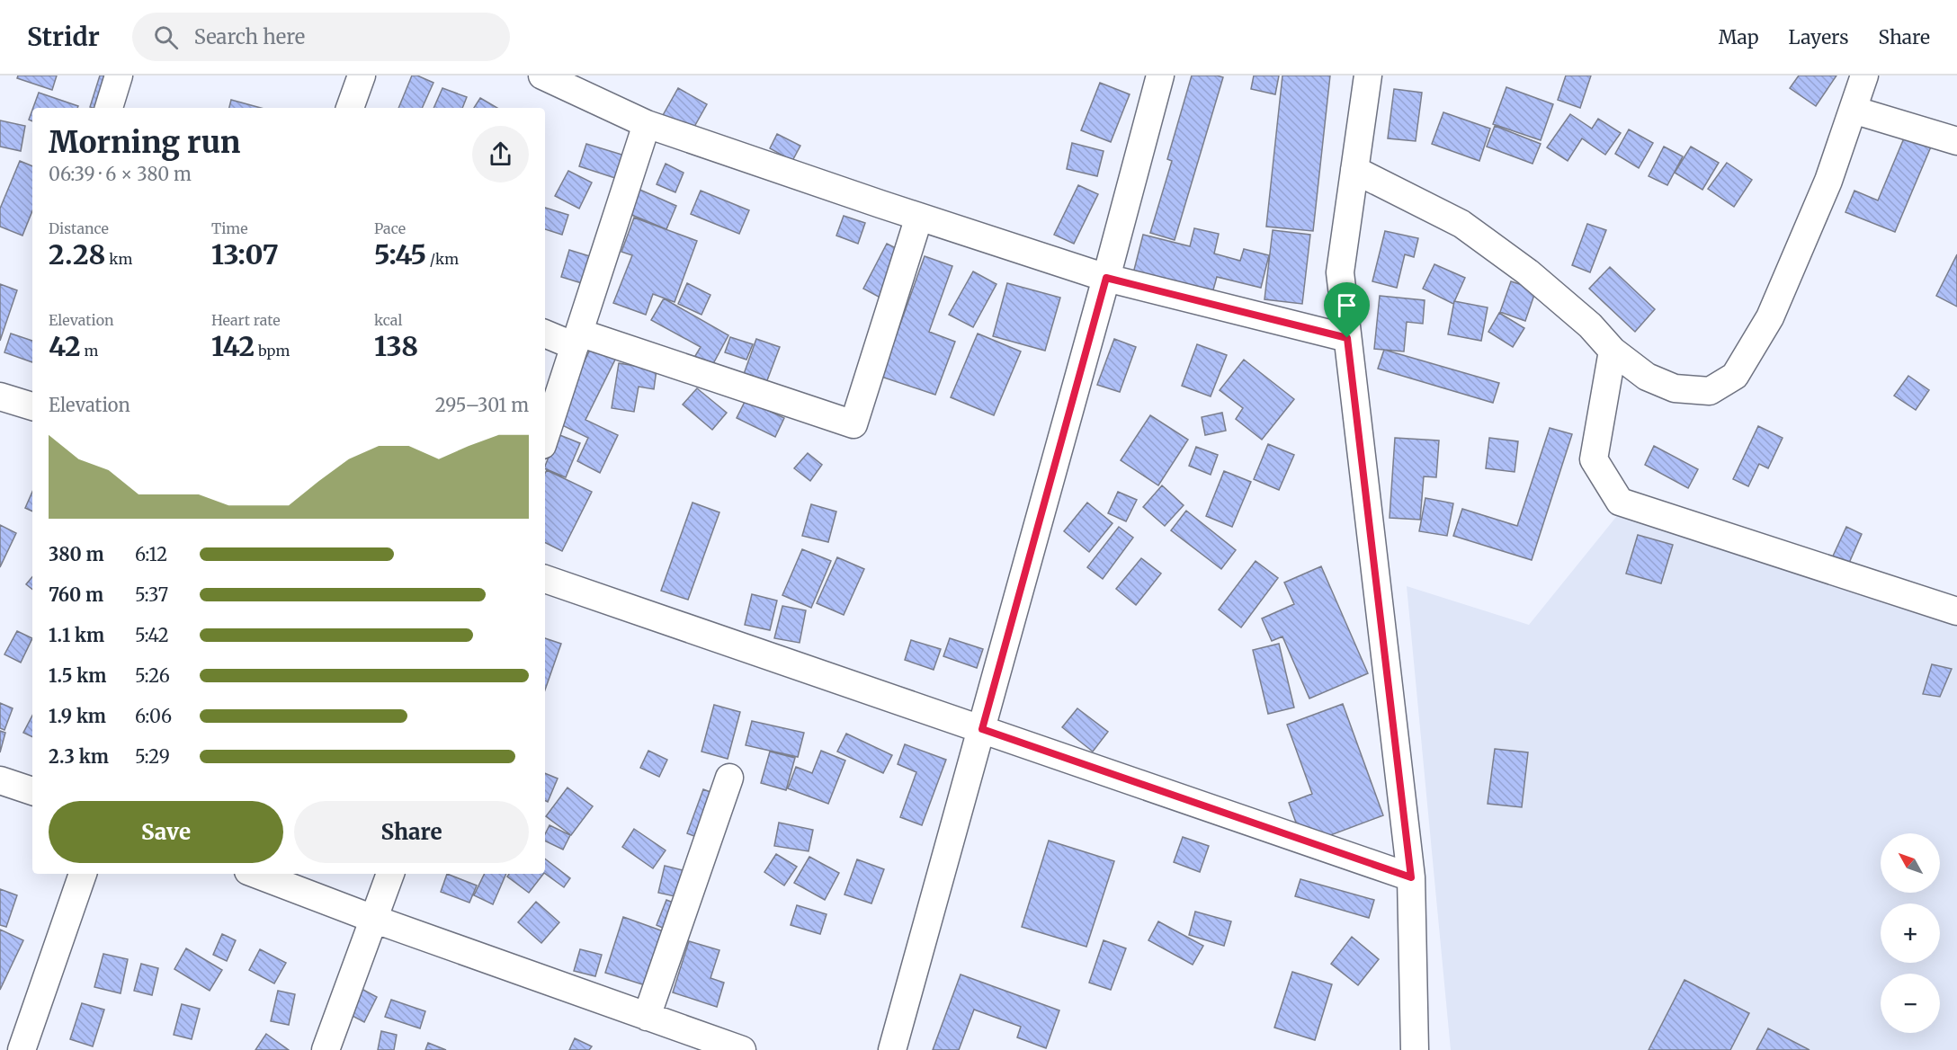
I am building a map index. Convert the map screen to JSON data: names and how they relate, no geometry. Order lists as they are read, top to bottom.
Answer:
{
  "north": "top left",
  "page": {
    "header": "Stridr",
    "search": "Search here",
    "nav": ["Map", "Layers", "Share"],
    "heading": ["Morning run", "06:39 · 6 × 380 m"],
    "stats": [
      ["Distance", "2.28 km"],
      ["Time", "13:07"],
      ["Pace", "5:45 /km"],
      ["Elevation", "42 m"],
      ["Heart rate", "142 bpm"],
      ["kcal", "138"]
    ],
    "chart": ["Elevation", "295–301 m"],
    "list": [
      {
        "name": "380 m",
        "note": "6:12"
      },
      {
        "name": "760 m",
        "note": "5:37"
      },
      {
        "name": "1.1 km",
        "note": "5:42"
      },
      {
        "name": "1.5 km",
        "note": "5:26"
      },
      {
        "name": "1.9 km",
        "note": "6:06"
      },
      {
        "name": "2.3 km",
        "note": "5:29"
      }
    ],
    "buttons": ["Save", "Share"],
    "map_buttons": ["+", "−"]
  }
}
